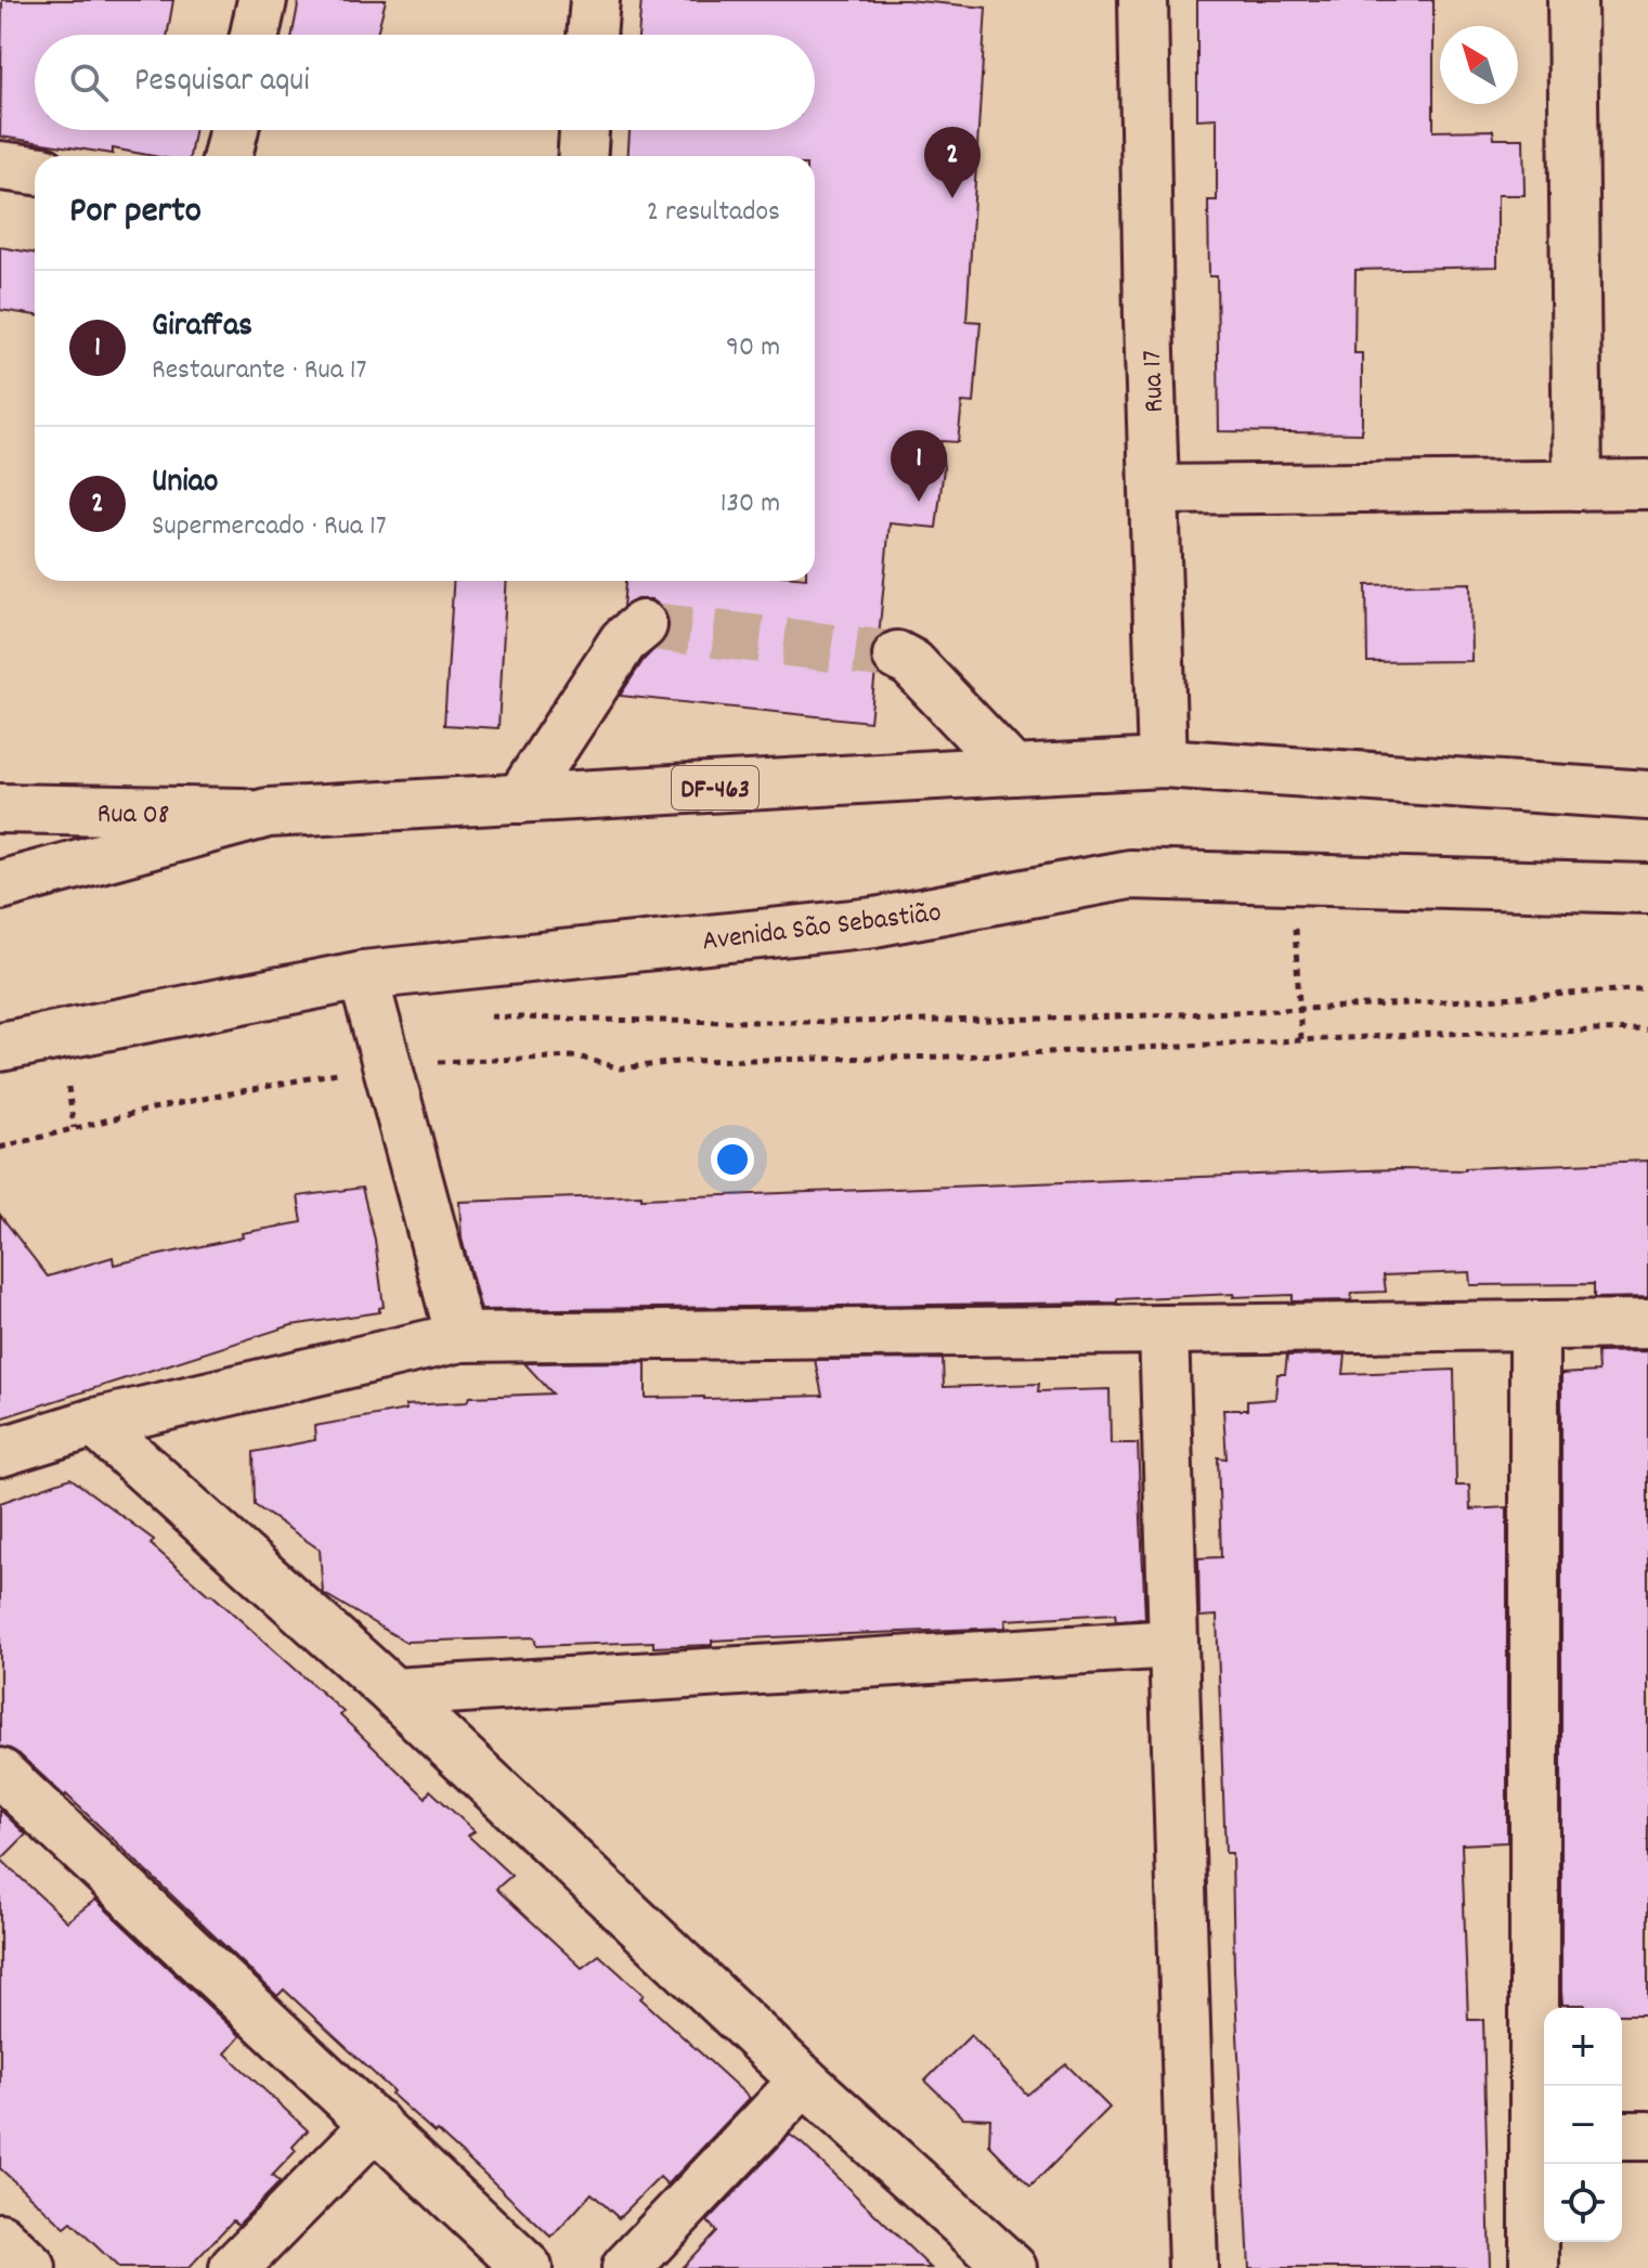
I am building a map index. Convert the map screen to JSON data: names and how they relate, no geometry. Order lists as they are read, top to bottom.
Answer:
{
  "streets": {
    "street": [
      "Rua 17",
      "DF-463",
      "Rua 08",
      "Avenida São Sebastião"
    ]
  },
  "crossings": [
    ["Rua 17", "DF-463"],
    ["DF-463", "Rua 08"]
  ],
  "north": "top left",
  "page": {
    "search": "Pesquisar aqui",
    "pins": ["2", "1"],
    "heading": ["Por perto", "2 resultados"],
    "list": [
      {
        "mark": "1",
        "name": "Giraffas",
        "note": "Restaurante · Rua 17",
        "value": "90 m"
      },
      {
        "mark": "2",
        "name": "Uniao",
        "note": "Supermercado · Rua 17",
        "value": "130 m"
      }
    ],
    "map_buttons": ["+", "−"]
  }
}
